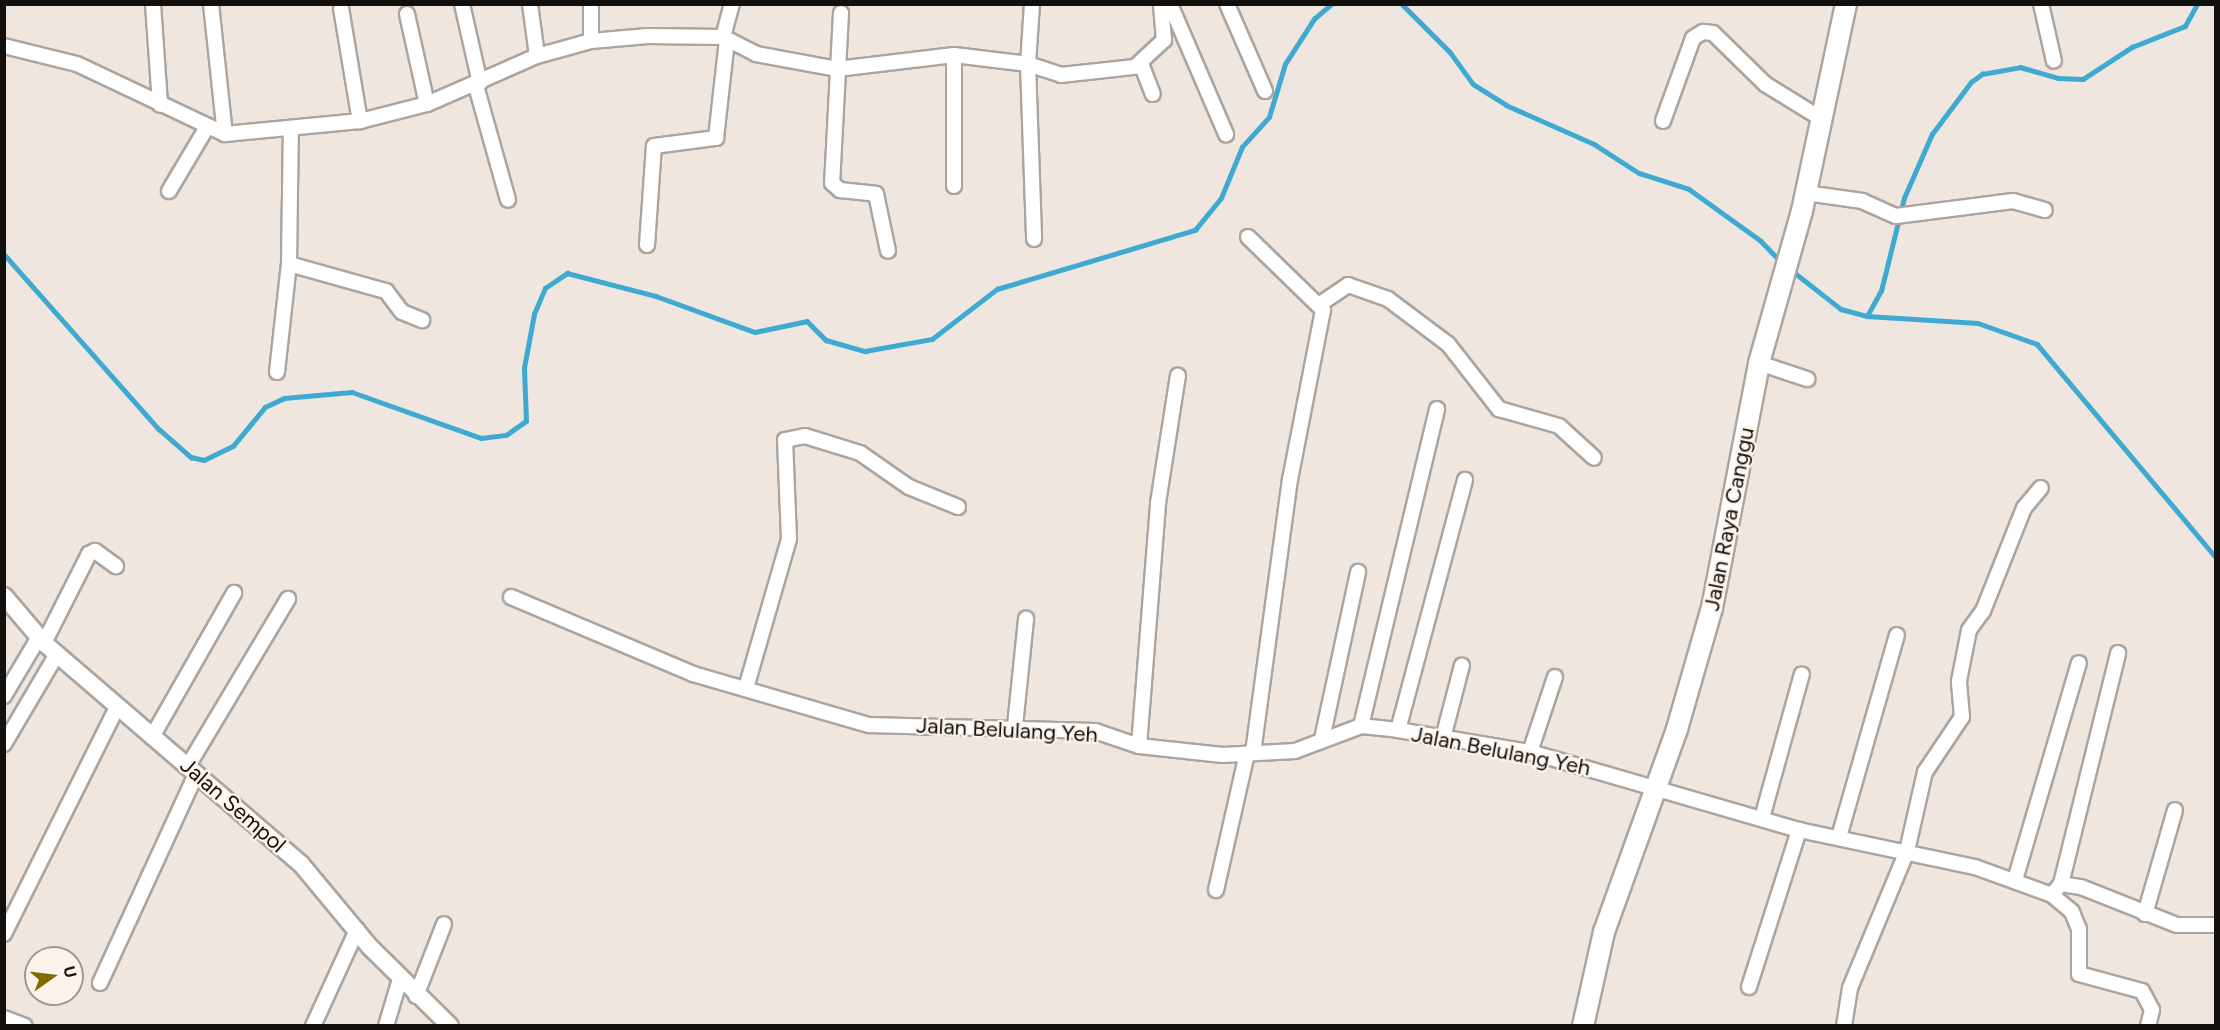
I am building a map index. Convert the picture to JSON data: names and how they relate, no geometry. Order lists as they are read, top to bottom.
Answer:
{
  "streets": {
    "main road": ["Jalan Raya Canggu"],
    "street": ["Jalan Belulang Yeh", "Jalan Sempol"]
  },
  "crossings": [
    ["Jalan Raya Canggu", "Jalan Belulang Yeh"]
  ],
  "north": "right"
}
